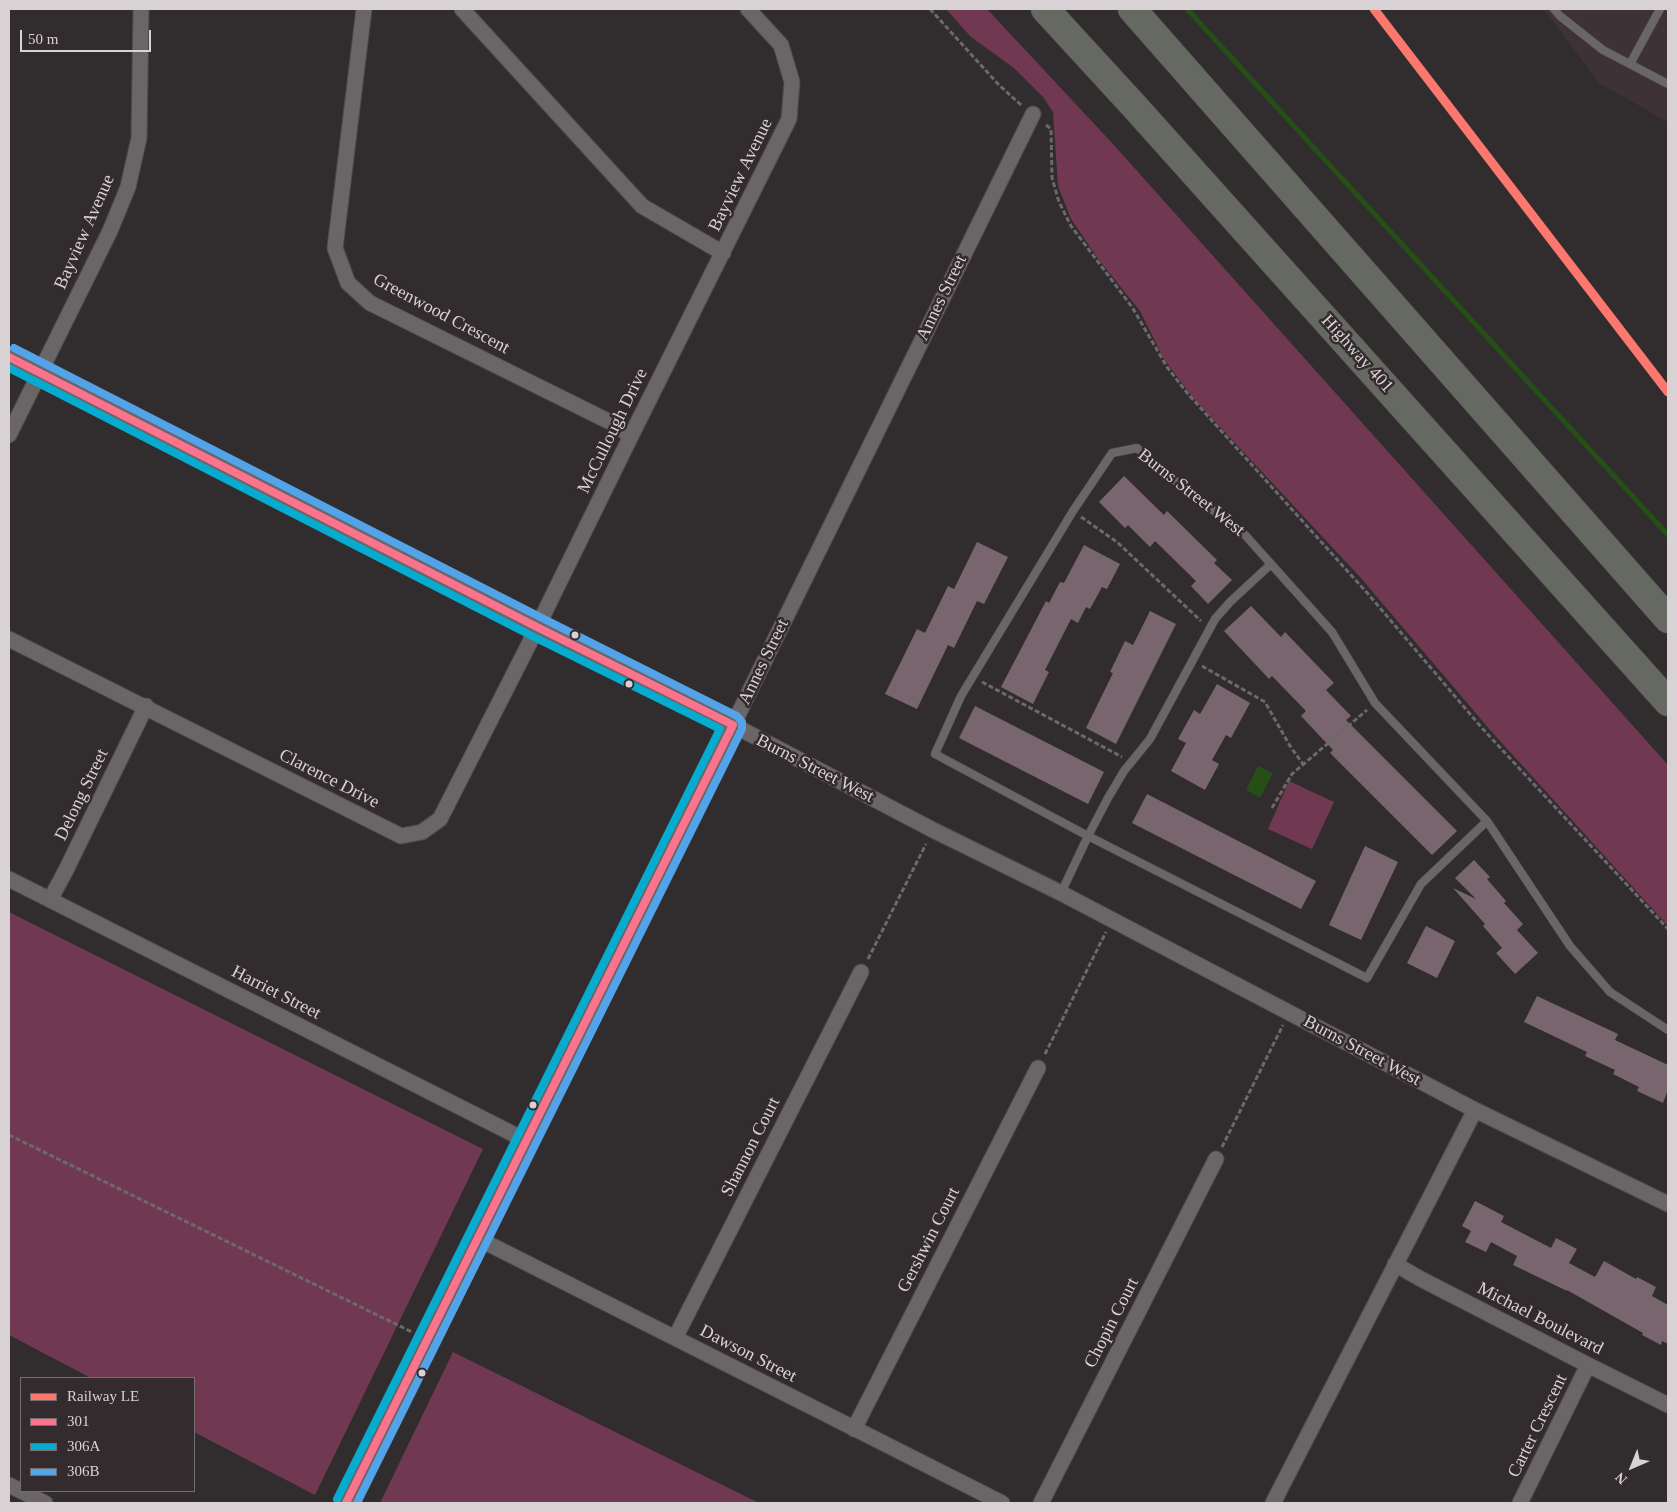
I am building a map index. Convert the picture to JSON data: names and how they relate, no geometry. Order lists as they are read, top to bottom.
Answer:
{
  "streets": {
    "highway": ["Highway 401"],
    "street": [
      "Bayview Avenue",
      "Annes Street",
      "Greenwood Crescent",
      "McCullough Drive",
      "Burns Street West",
      "Clarence Drive",
      "Delong Street",
      "Harriet Street",
      "Shannon Court",
      "Gershwin Court",
      "Michael Boulevard",
      "Chopin Court",
      "Dawson Street",
      "Carter Crescent"
    ]
  },
  "crossings": [
    ["Bayview Avenue", "McCullough Drive"],
    ["Bayview Avenue", "Burns Street West"],
    ["Annes Street", "Burns Street West"],
    ["Annes Street", "Harriet Street"],
    ["Annes Street", "Dawson Street"],
    ["Greenwood Crescent", "McCullough Drive"],
    ["McCullough Drive", "Burns Street West"],
    ["McCullough Drive", "Clarence Drive"],
    ["Burns Street West", "Clarence Drive"],
    ["Clarence Drive", "Delong Street"],
    ["Delong Street", "Harriet Street"],
    ["Shannon Court", "Dawson Street"],
    ["Gershwin Court", "Dawson Street"],
    ["Michael Boulevard", "Carter Crescent"]
  ],
  "lines": [
    "rail line LE",
    "transit line 306B",
    "transit line 301",
    "transit line 306A"
  ],
  "legend": [
    "Railway LE",
    "301",
    "306A",
    "306B"
  ],
  "scale_bar": "50 m",
  "north": "bottom left"
}
